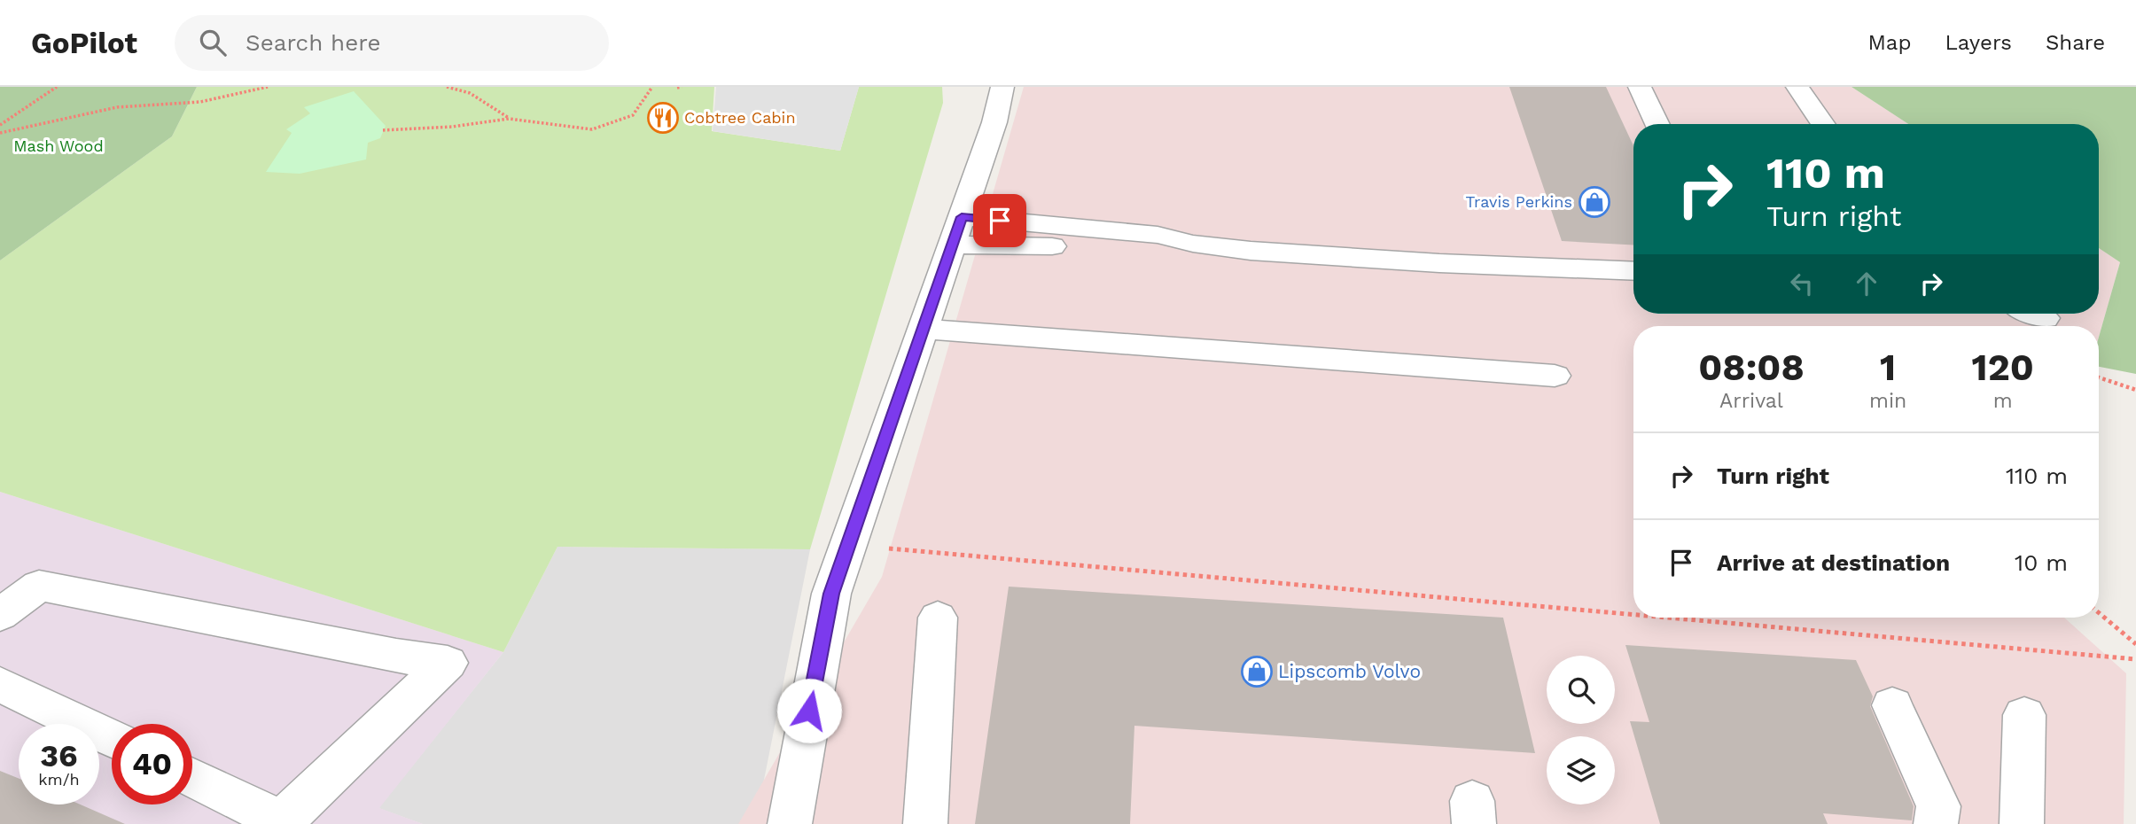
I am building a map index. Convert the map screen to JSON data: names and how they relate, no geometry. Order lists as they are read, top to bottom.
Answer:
{
  "parks": ["Mash Wood"],
  "places": {
    "restaurant": ["Cobtree Cabin"],
    "shop": ["Travis Perkins", "Lipscomb Volvo"]
  },
  "page": {
    "header": "GoPilot",
    "search": "Search here",
    "nav": ["Map", "Layers", "Share"],
    "turn": ["110 m", "Turn right"],
    "eta": [
      "08:08",
      "Arrival",
      "1",
      "min",
      "120",
      "m"
    ],
    "list": [
      {
        "name": "Turn right",
        "value": "110 m"
      },
      {
        "name": "Arrive at destination",
        "value": "10 m"
      }
    ],
    "speed": "36 km/h",
    "limit": "40"
  }
}
